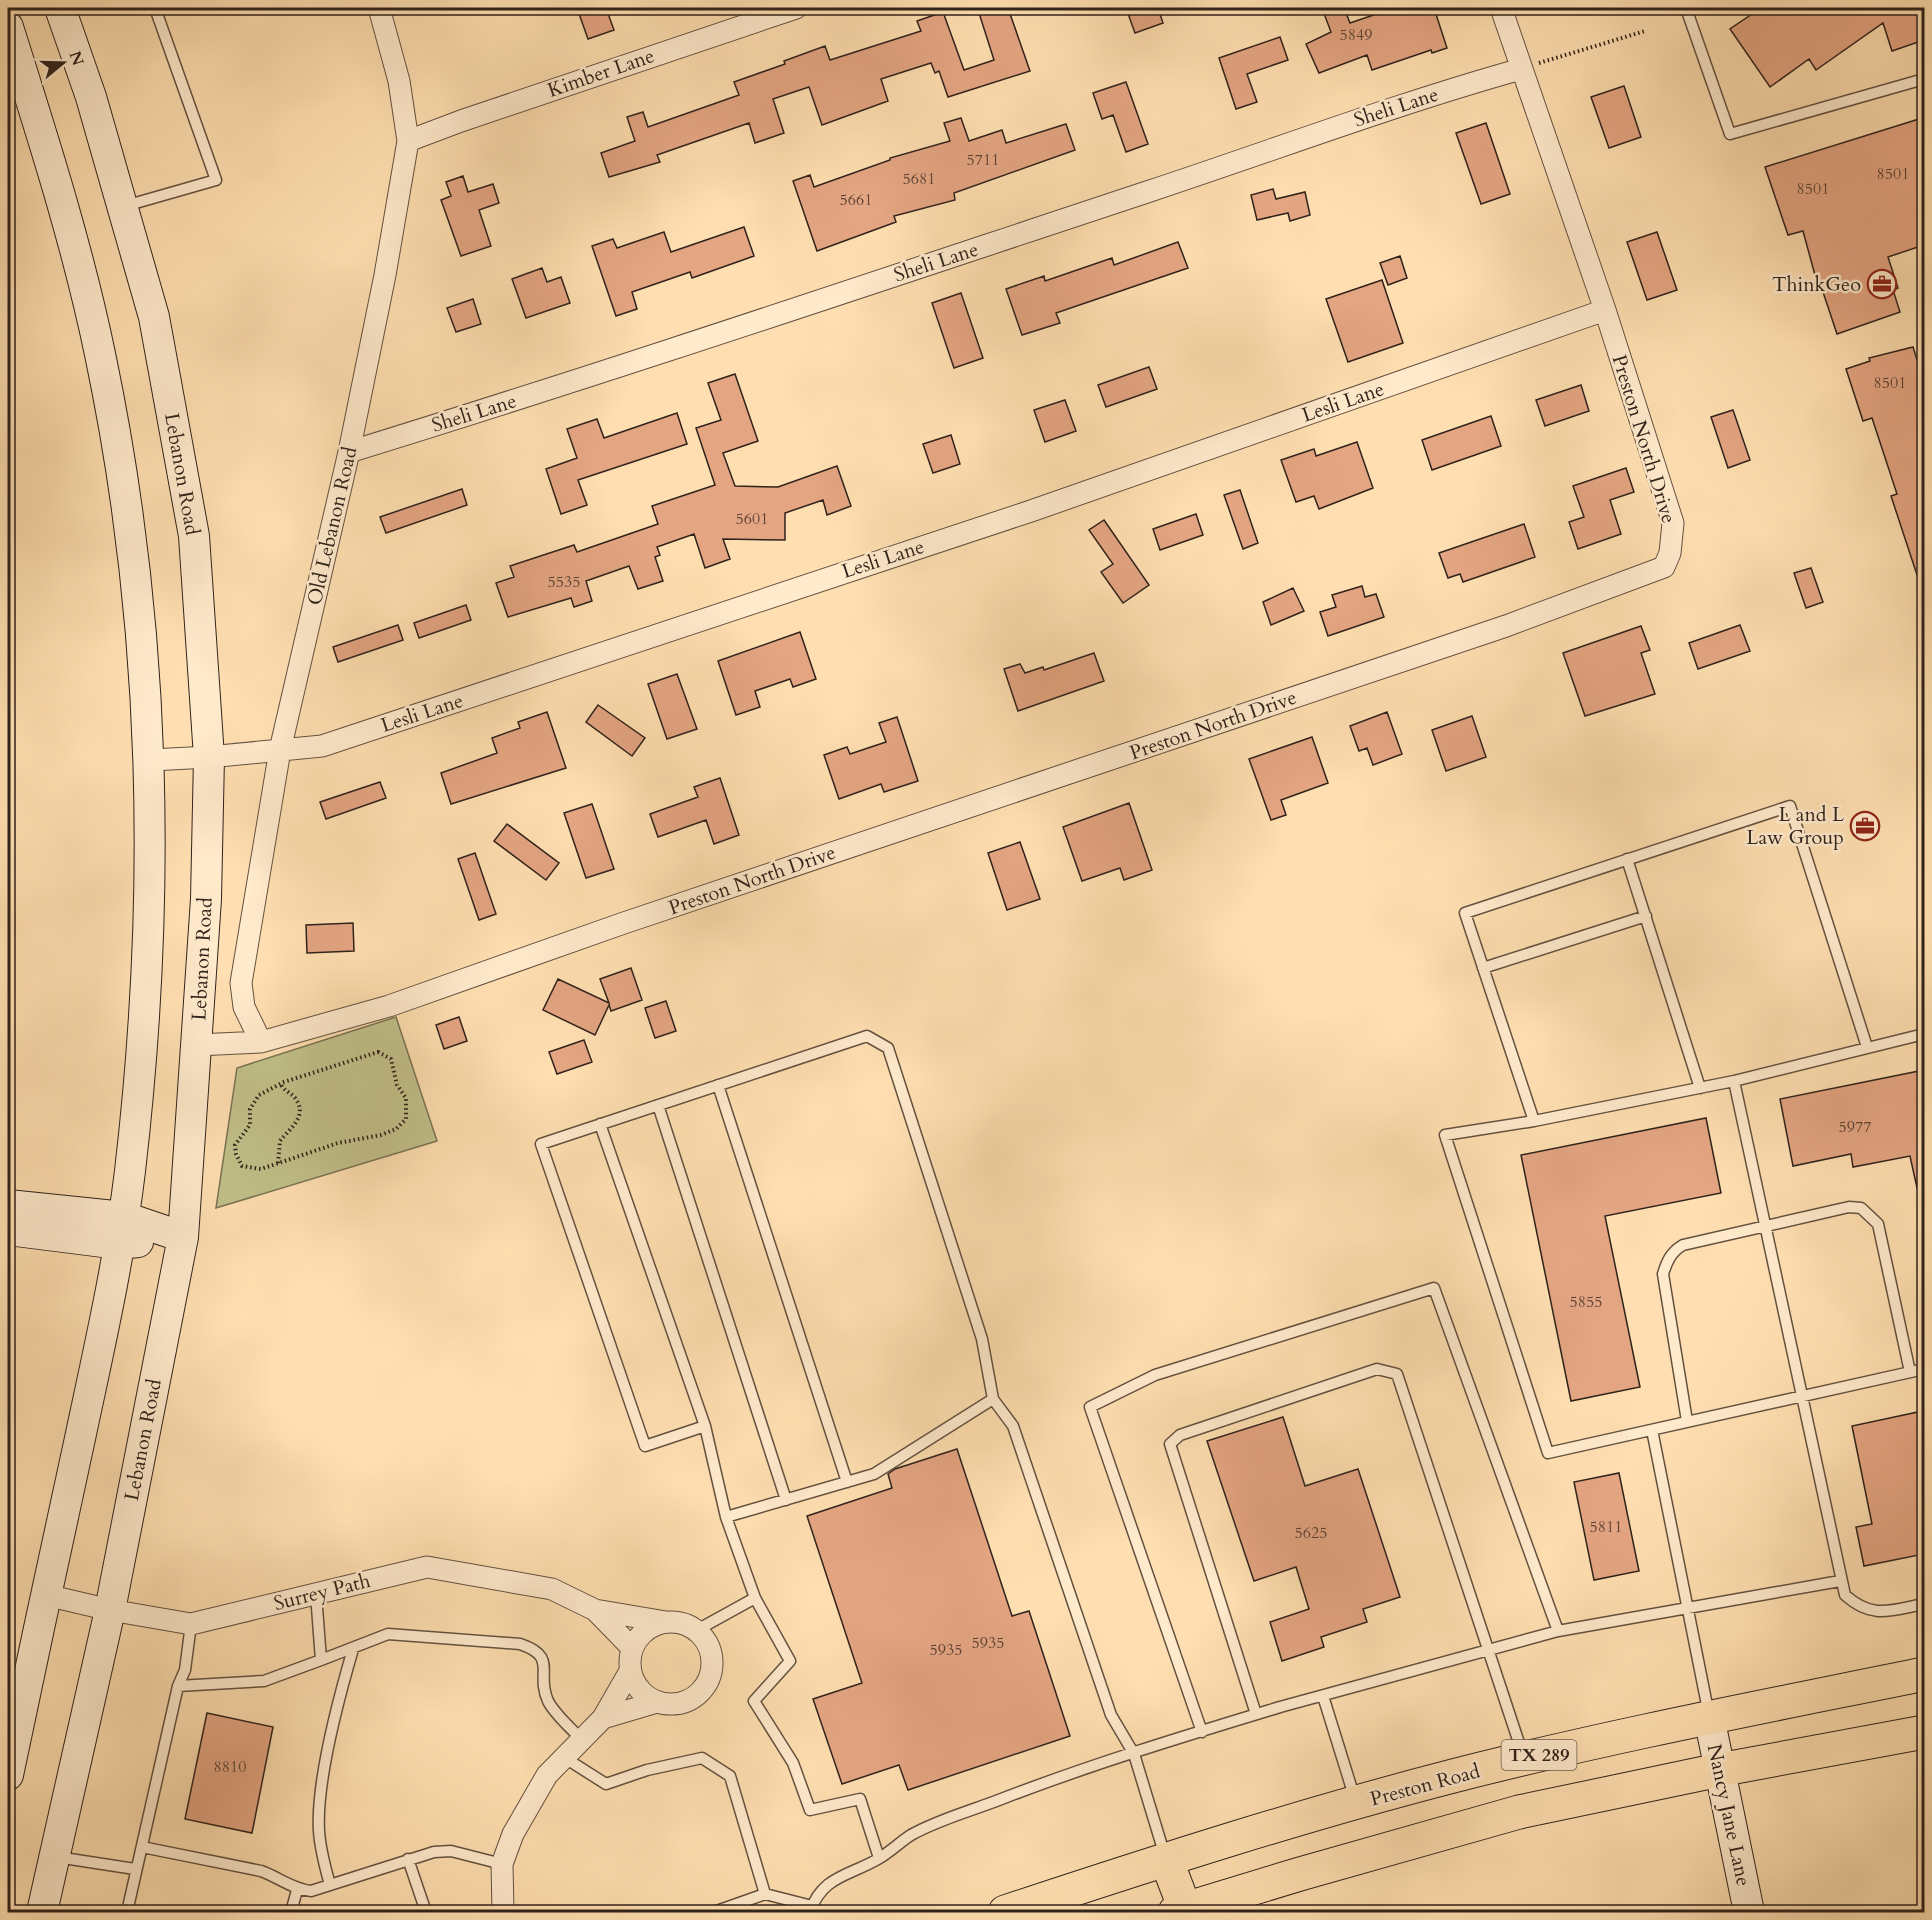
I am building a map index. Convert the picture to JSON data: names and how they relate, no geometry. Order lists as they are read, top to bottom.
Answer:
{
  "streets": {
    "main road": [
      "Lebanon Road",
      "TX 289",
      "Preston Road",
      "Nancy Jane Lane"
    ],
    "street": [
      "Kimber Lane",
      "Sheli Lane",
      "Lesli Lane",
      "Preston North Drive",
      "Old Lebanon Road",
      "Surrey Path"
    ]
  },
  "crossings": [
    ["Kimber Lane", "Old Lebanon Road"],
    ["Sheli Lane", "Preston North Drive"],
    ["Sheli Lane", "Old Lebanon Road"],
    ["Lesli Lane", "Preston North Drive"],
    ["Lesli Lane", "Lebanon Road"],
    ["Lesli Lane", "Old Lebanon Road"],
    ["Preston North Drive", "Lebanon Road"],
    ["Preston North Drive", "Old Lebanon Road"],
    ["Lebanon Road", "Surrey Path"],
    ["TX 289", "Nancy Jane Lane"],
    ["Preston Road", "Nancy Jane Lane"]
  ],
  "places": {
    "office": ["ThinkGeo", "L and L Law Group"]
  },
  "house_numbers": [
    "5849",
    "5711",
    "8501",
    "5681",
    "8501",
    "5661",
    "8501",
    "5601",
    "5535",
    "5977",
    "5855",
    "5811",
    "5625",
    "5935",
    "5935",
    "8810"
  ],
  "north": "right"
}
